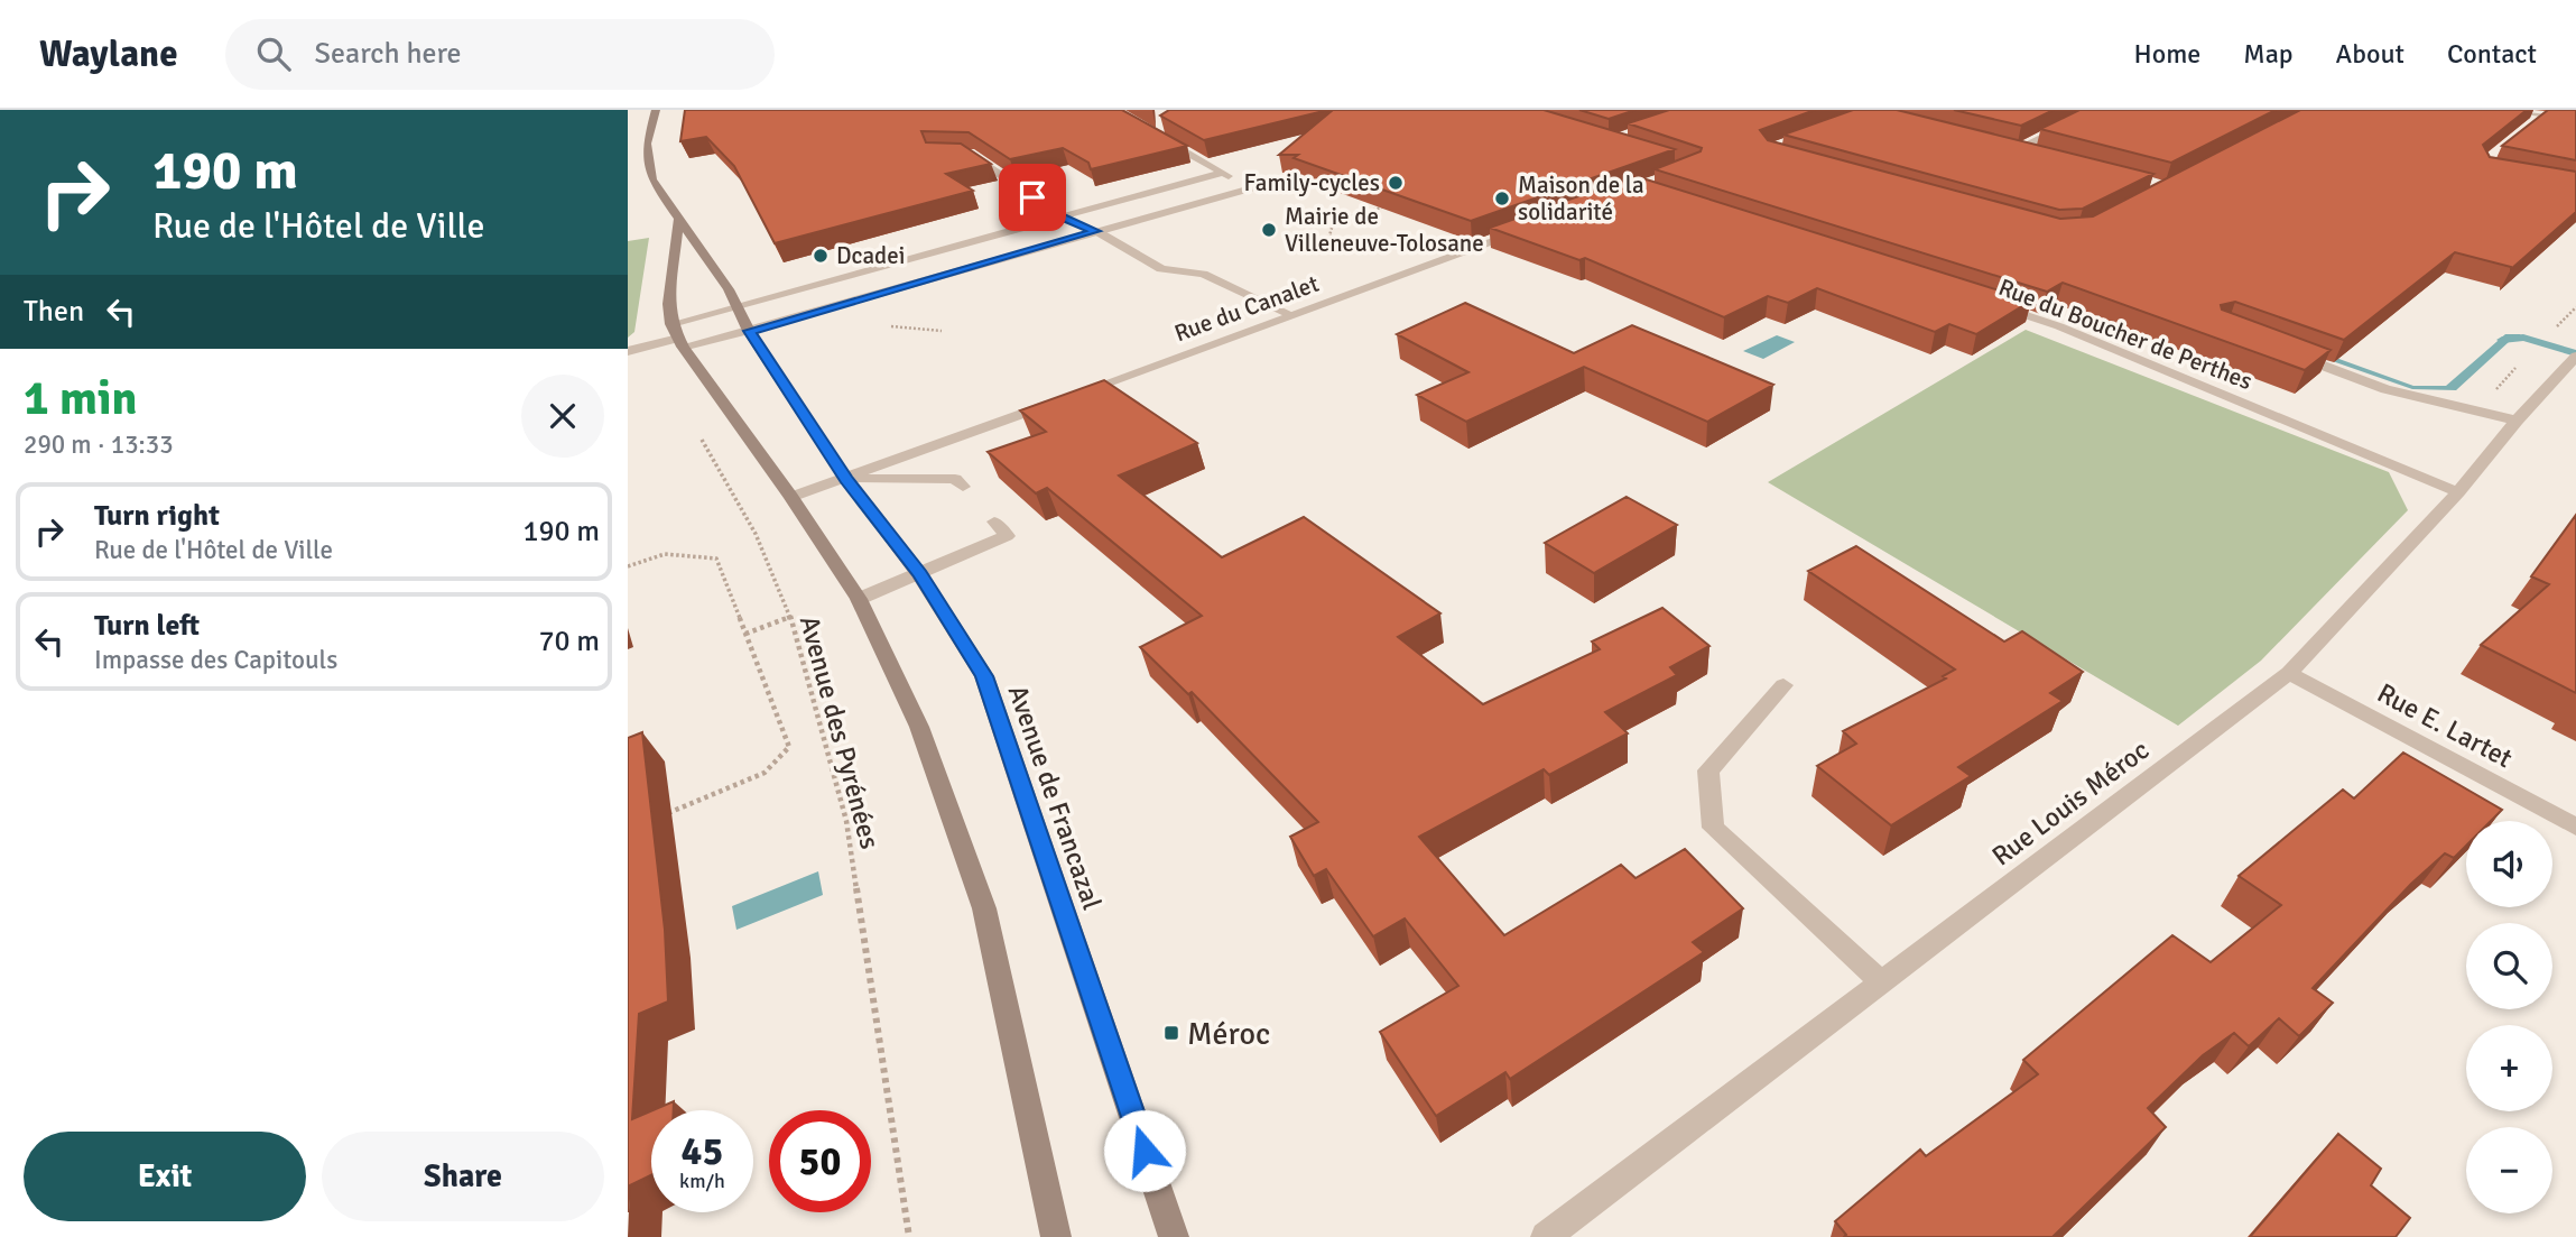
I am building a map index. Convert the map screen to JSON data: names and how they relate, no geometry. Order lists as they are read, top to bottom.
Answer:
{
  "streets": {
    "main road": ["Avenue de Francazal"],
    "street": [
      "Rue du Canalet",
      "Rue du Boucher de Perthes",
      "Rue E. Lartet",
      "Rue Louis Méroc"
    ],
    "path": ["Avenue des Pyrénées"]
  },
  "crossings": [
    ["Rue du Boucher de Perthes", "Rue Louis Méroc"],
    ["Rue E. Lartet", "Rue Louis Méroc"]
  ],
  "places": {
    "other": [
      "Family-cycles",
      "Maison de la solidarité",
      "Mairie de Villeneuve-Tolosane",
      "Dcadei"
    ],
    "transit": ["Méroc"]
  },
  "page": {
    "header": "Waylane",
    "search": "Search here",
    "nav": [
      "Home",
      "Map",
      "About",
      "Contact"
    ],
    "turn": ["190 m", "Rue de l'Hôtel de Ville"],
    "then": "Then",
    "heading": ["1 min", "290 m · 13:33"],
    "list": [
      {
        "name": "Turn right",
        "note": "Rue de l'Hôtel de Ville",
        "value": "190 m"
      },
      {
        "name": "Turn left",
        "note": "Impasse des Capitouls",
        "value": "70 m"
      }
    ],
    "map_buttons": ["+", "−"],
    "speed": "45 km/h",
    "limit": "50",
    "buttons": ["Exit", "Share"]
  }
}
